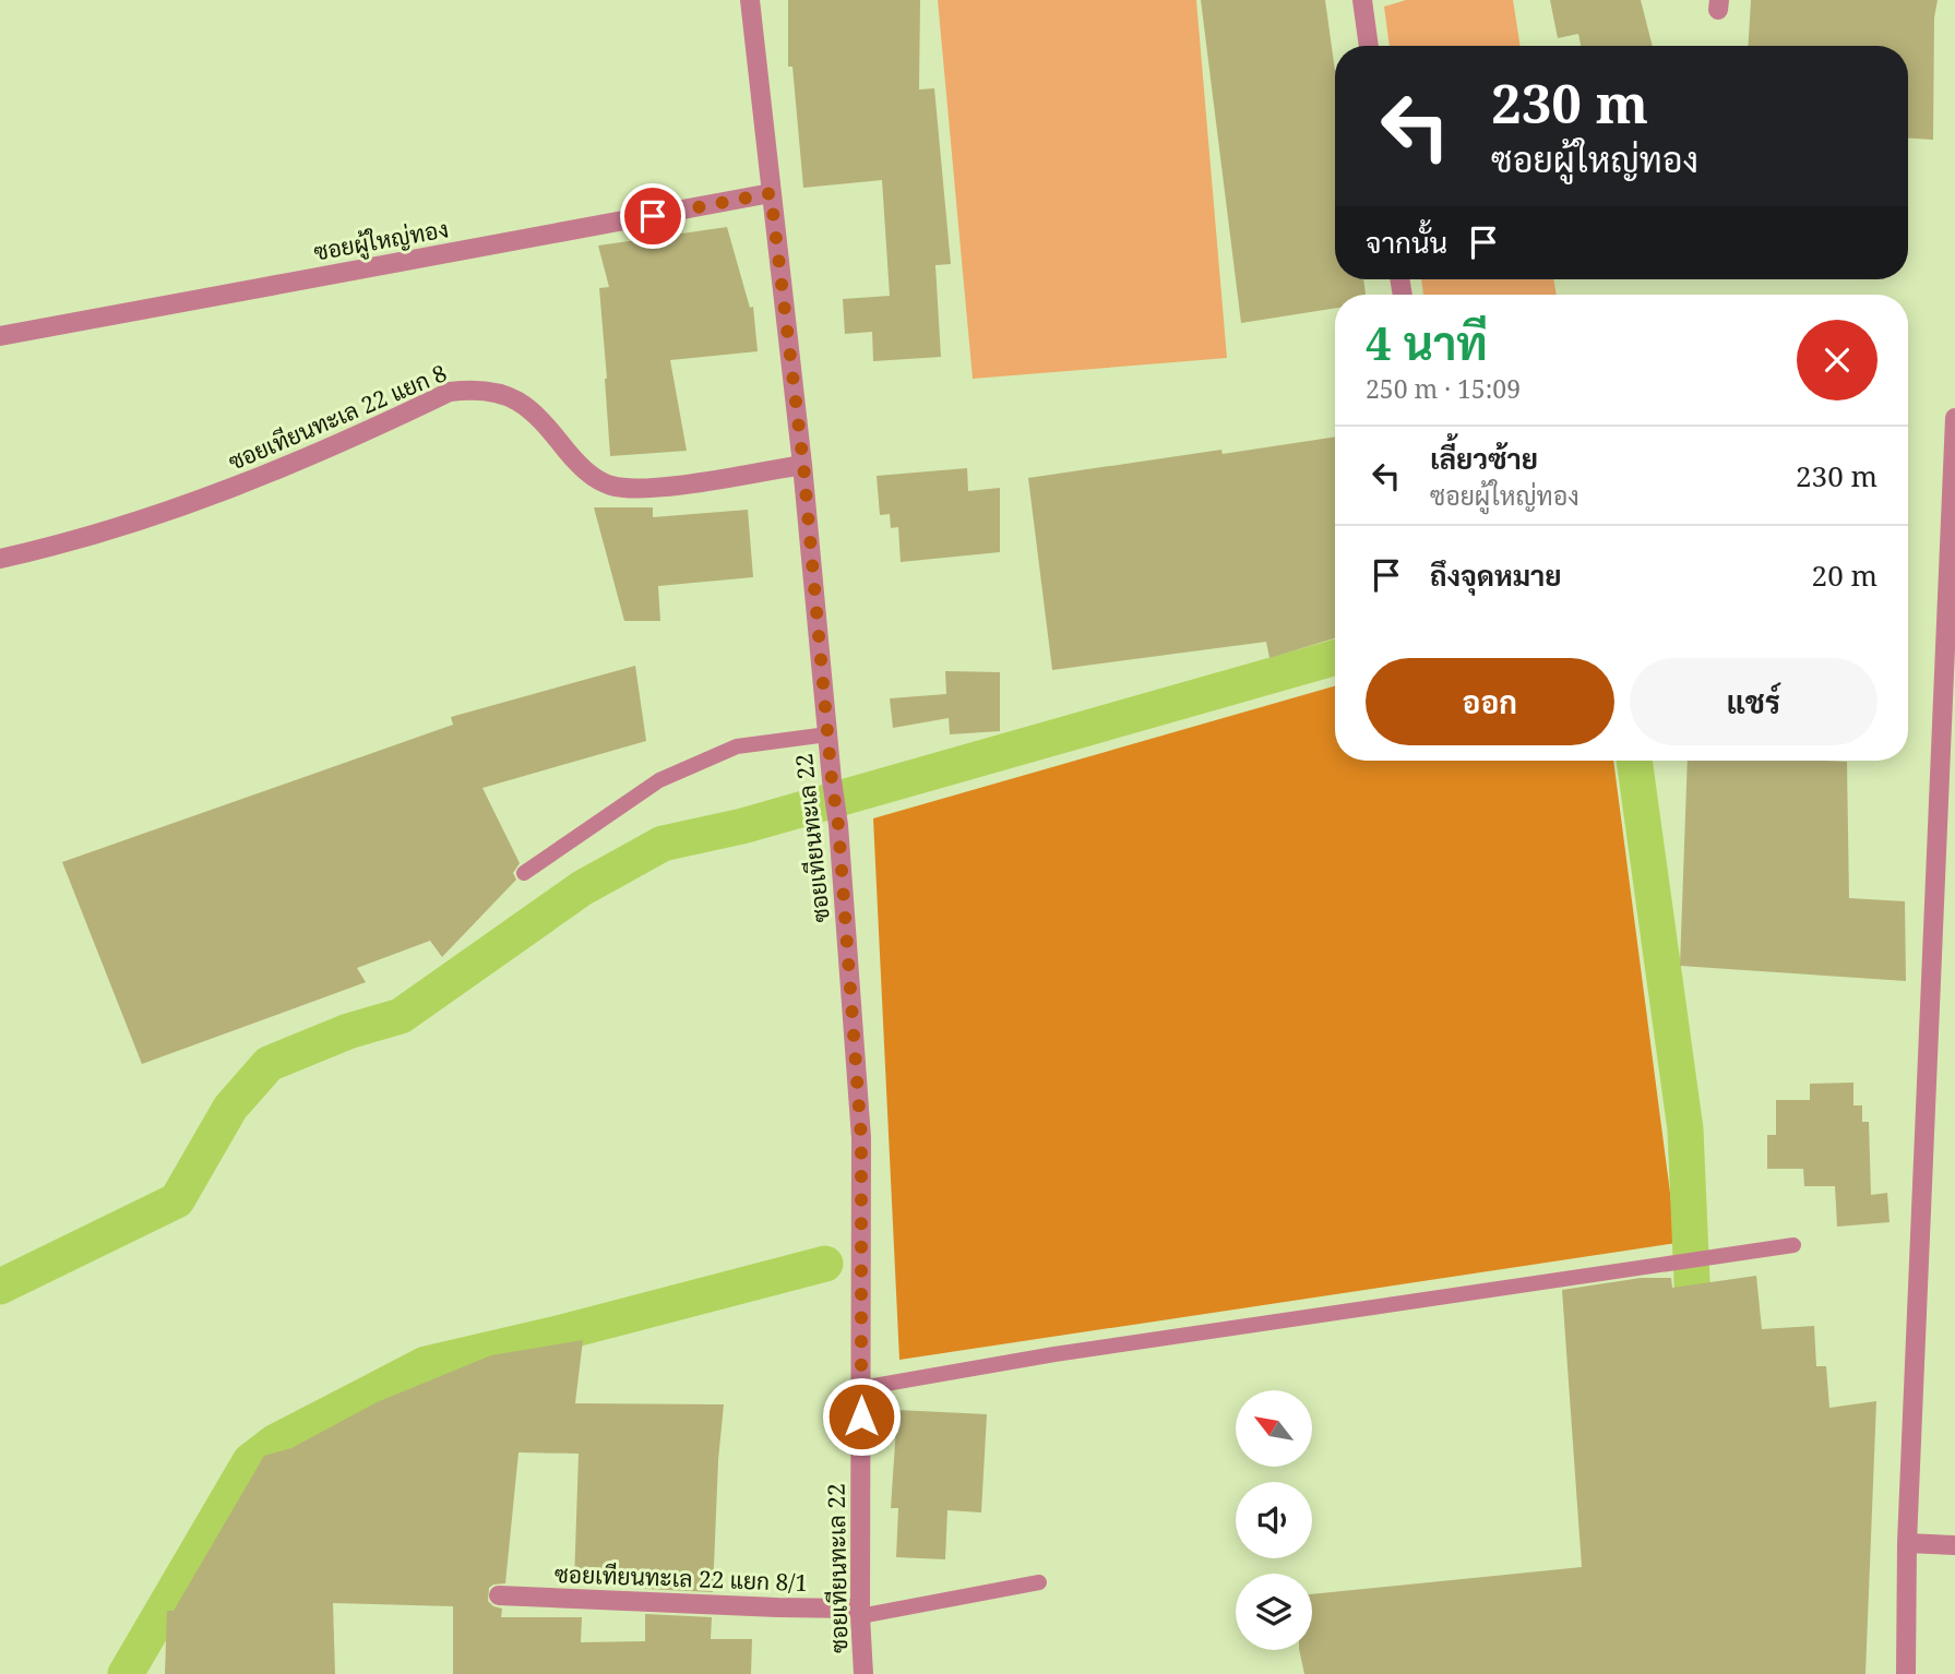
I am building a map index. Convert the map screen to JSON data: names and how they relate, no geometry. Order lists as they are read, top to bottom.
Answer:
{
  "streets": {
    "street": [
      "ซอยผู้ใหญ่ทอง",
      "ซอยเทียนทะเล 22 แยก 8",
      "ซอยเทียนทะเล 22",
      "ซอยเทียนทะเล 22 แยก 8/1"
    ]
  },
  "crossings": [
    ["ซอยผู้ใหญ่ทอง", "ซอยเทียนทะเล 22"],
    ["ซอยเทียนทะเล 22 แยก 8", "ซอยเทียนทะเล 22"],
    ["ซอยเทียนทะเล 22", "ซอยเทียนทะเล 22 แยก 8/1"]
  ],
  "north": "top left",
  "page": {
    "turn": ["230 m", "ซอยผู้ใหญ่ทอง"],
    "then": "จากนั้น",
    "heading": ["4 นาที", "250 m · 15:09"],
    "list": [
      {
        "name": "เลี้ยวซ้าย",
        "note": "ซอยผู้ใหญ่ทอง",
        "value": "230 m"
      },
      {
        "name": "ถึงจุดหมาย",
        "value": "20 m"
      }
    ],
    "buttons": ["ออก", "แชร์"]
  }
}
